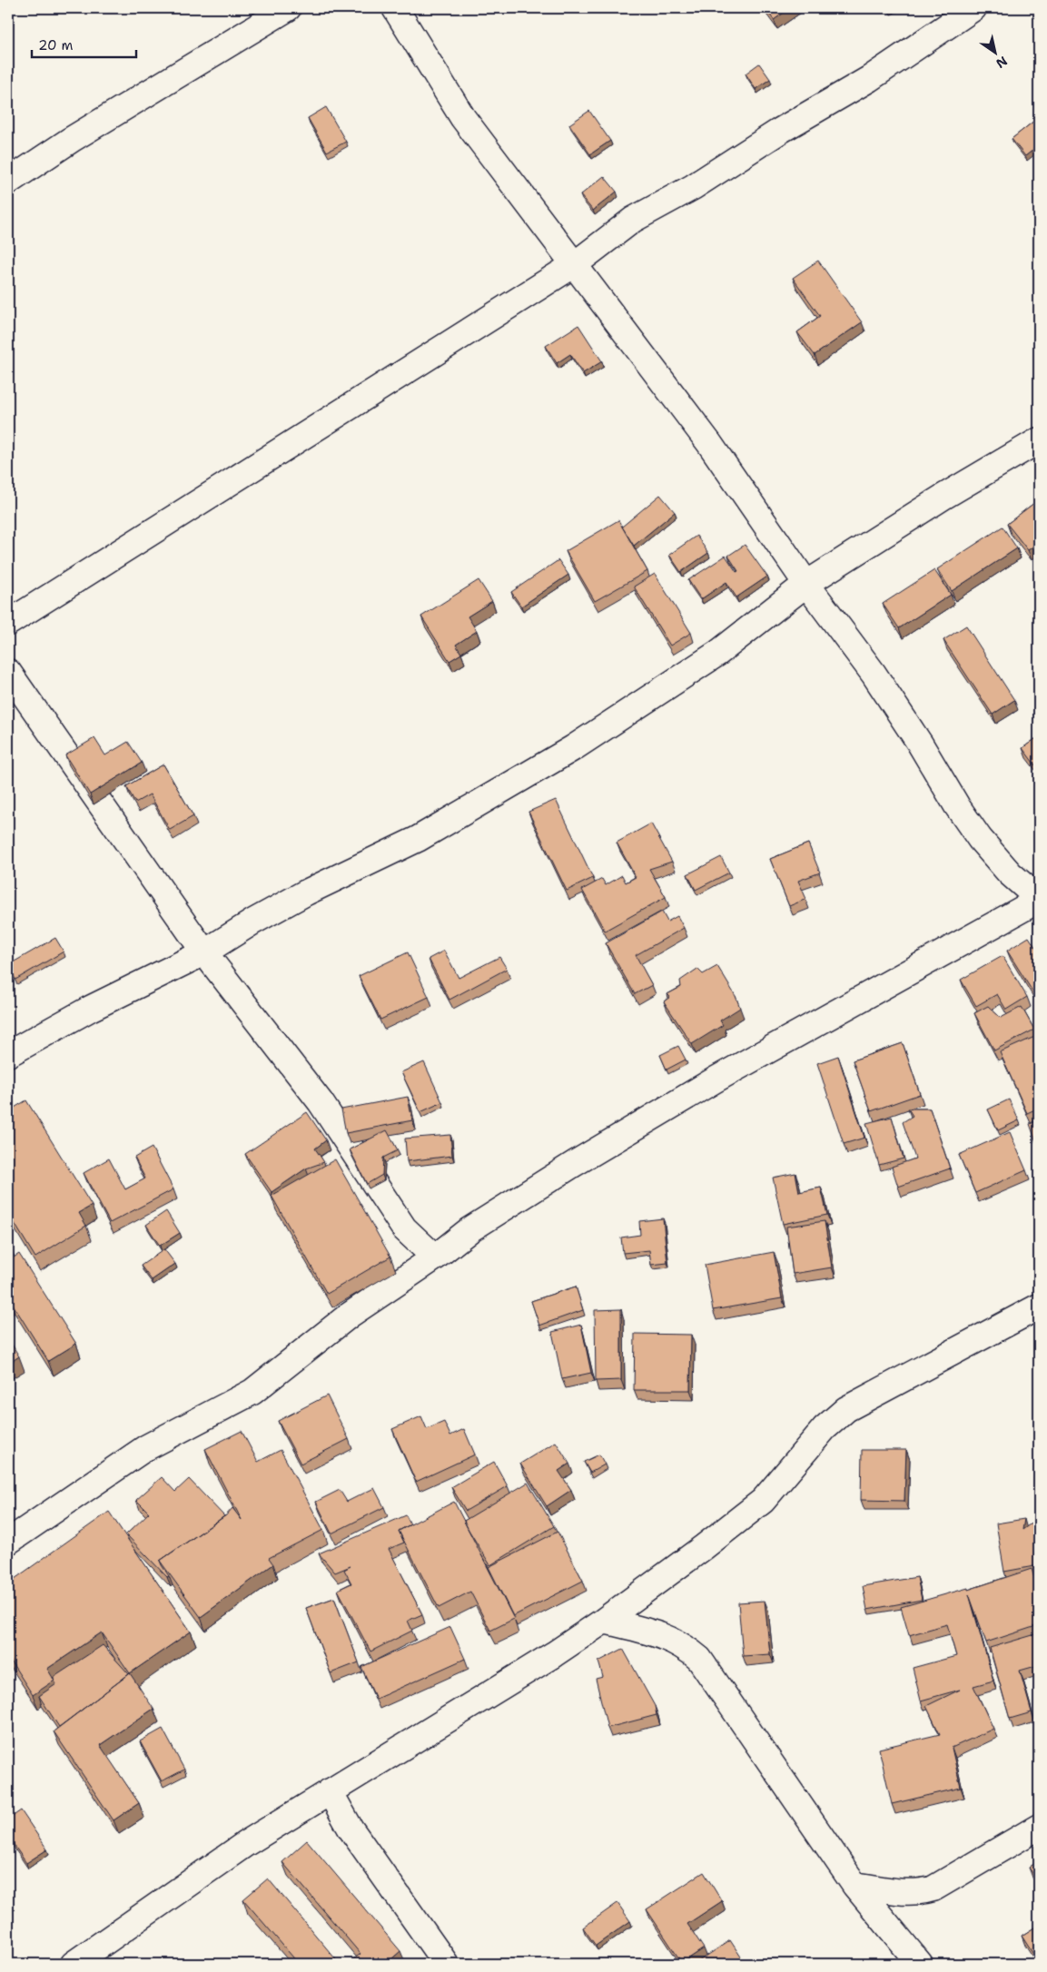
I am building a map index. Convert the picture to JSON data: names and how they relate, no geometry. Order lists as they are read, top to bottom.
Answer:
{
  "scale_bar": "20 m",
  "north": "bottom right"
}
